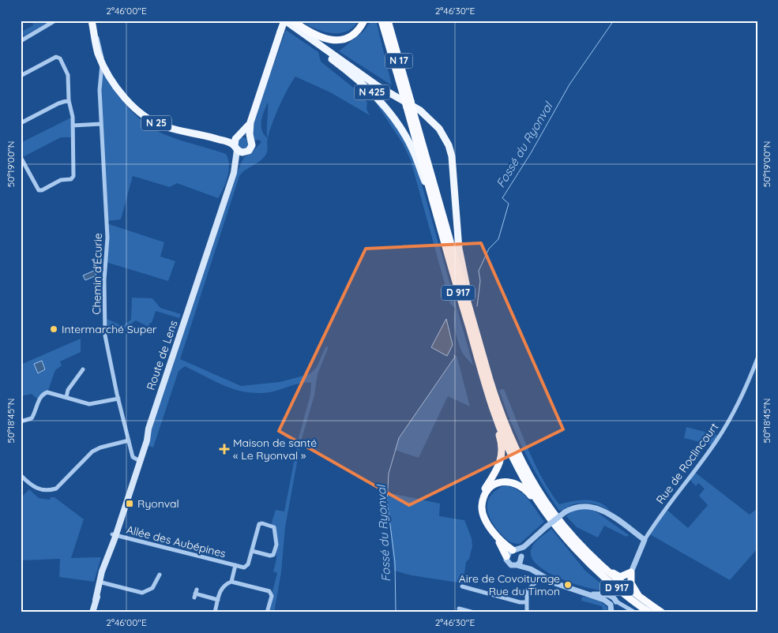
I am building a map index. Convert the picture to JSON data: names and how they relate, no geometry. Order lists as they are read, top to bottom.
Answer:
{
  "streets": {
    "highway": ["N 17", "D 917"],
    "main road": ["N 425", "N 25", "Route de Lens"],
    "street": ["Chemin d'Écurie", "Rue de Roclincourt", "Allée des Aubépines"]
  },
  "crossings": [
    ["N 17", "D 917"],
    ["N 425", "D 917"],
    ["N 25", "Chemin d'Écurie"],
    ["N 25", "Route de Lens"],
    ["Chemin d'Écurie", "Route de Lens"],
    ["Route de Lens", "Allée des Aubépines"]
  ],
  "water": ["Fossé du Ryonval"],
  "places": {
    "other": ["Intermarché Super", "Aire de Covoiturage Rue du Timon"],
    "health": ["Maison de santé « Le Ryonval »"],
    "transit": ["Ryonval"]
  },
  "coordinates": [
    "2°46'00\"E",
    "2°46'30\"E",
    "50°19'00\"N",
    "50°18'45\"N"
  ]
}
